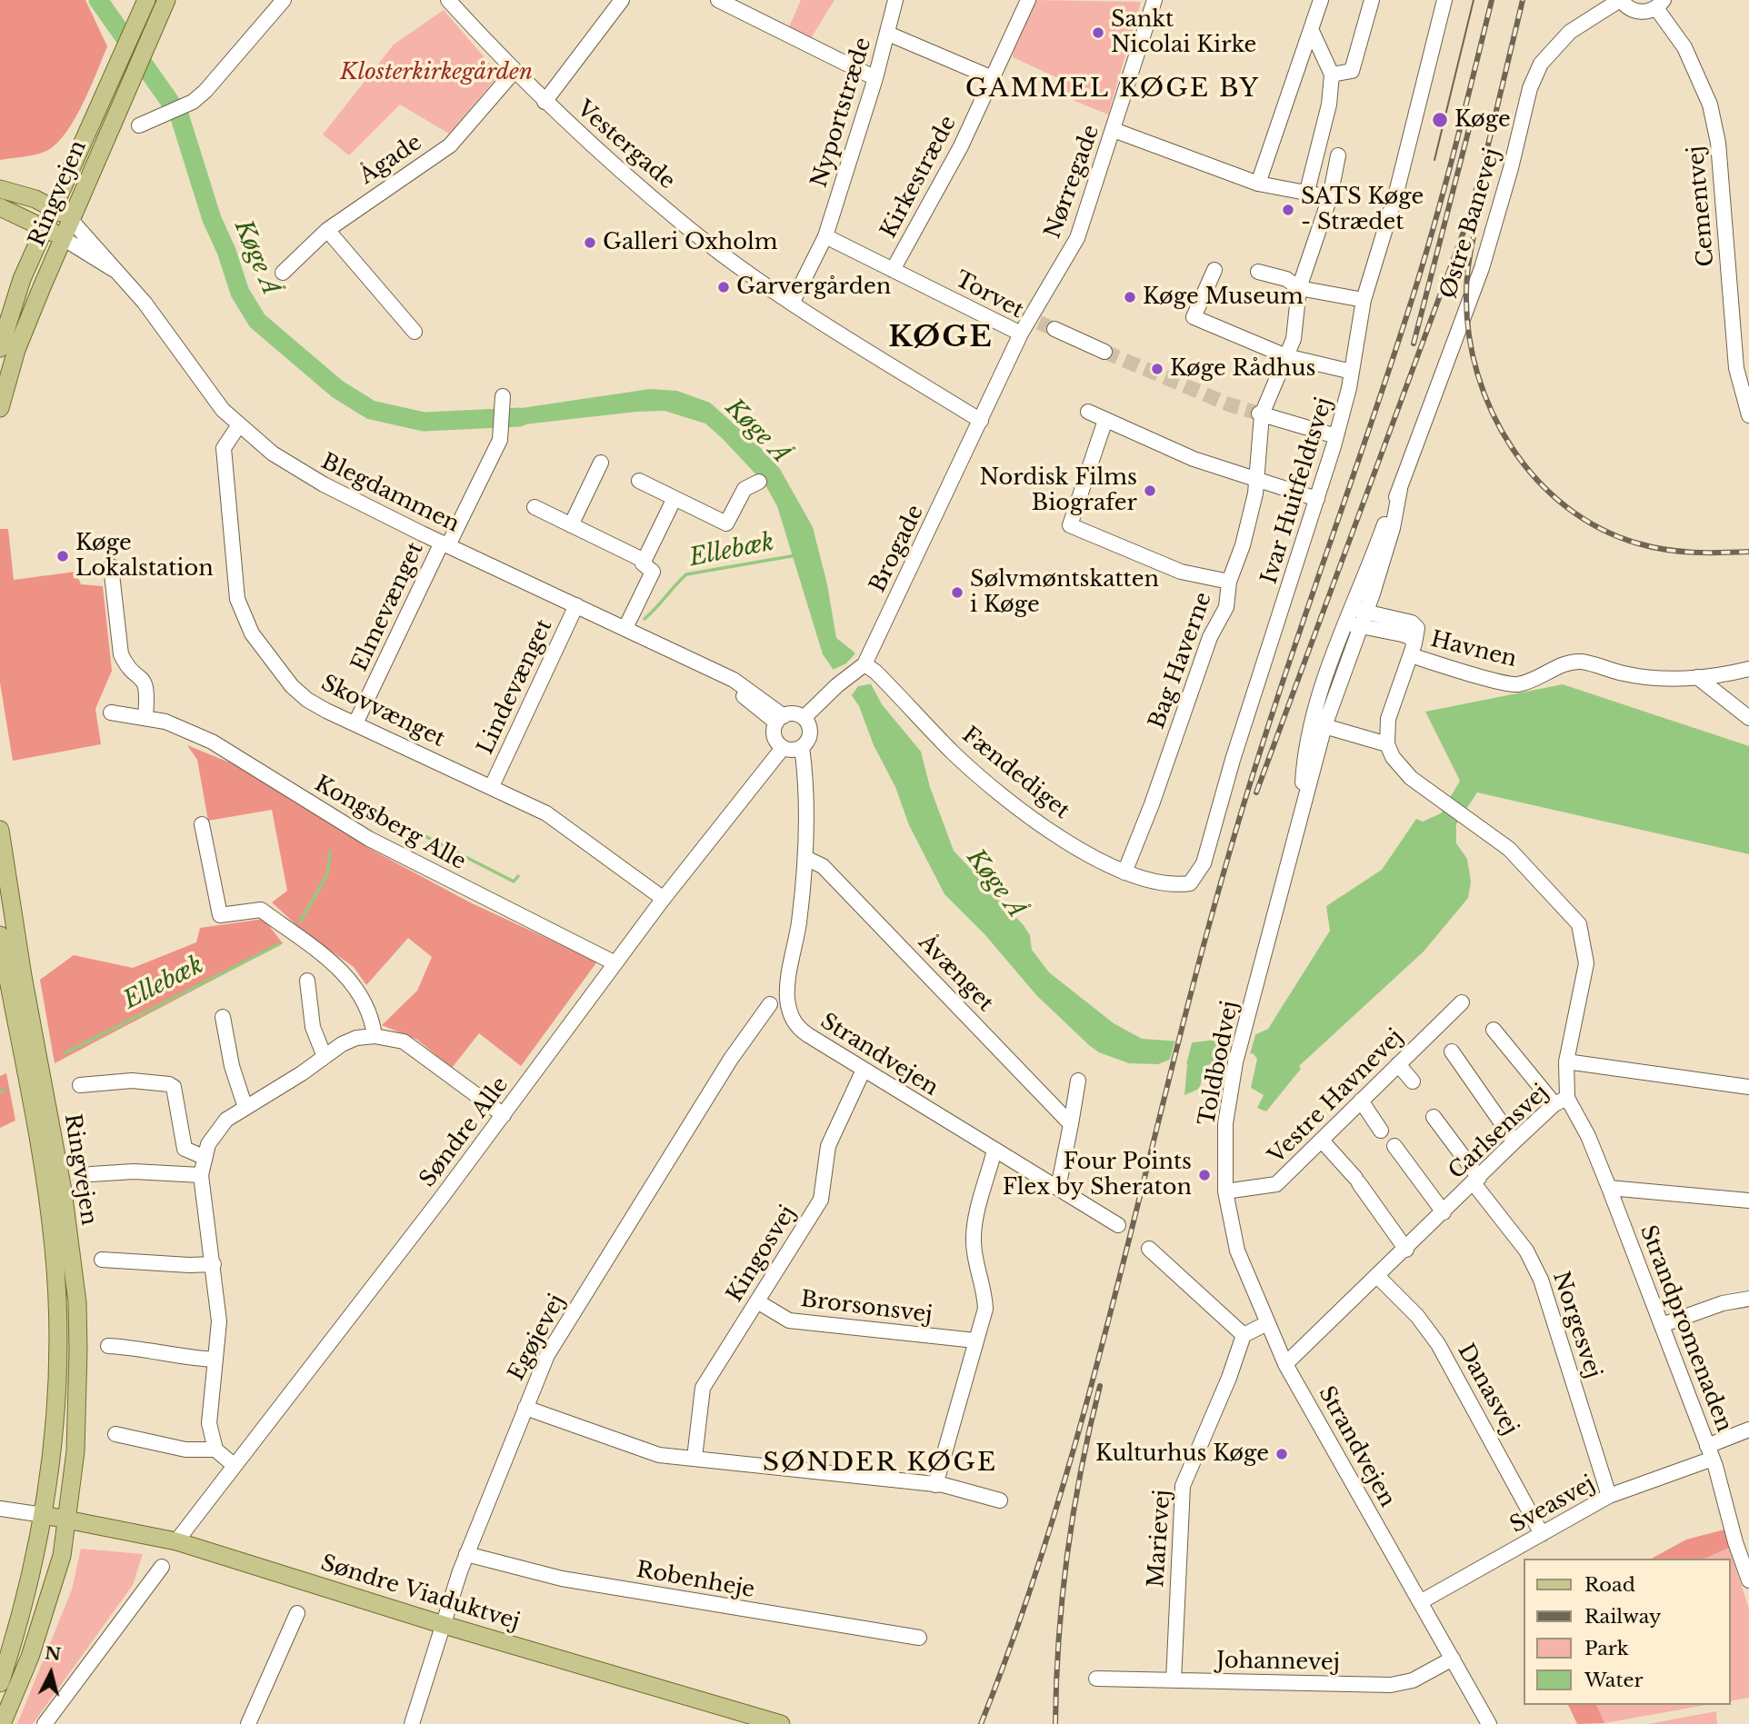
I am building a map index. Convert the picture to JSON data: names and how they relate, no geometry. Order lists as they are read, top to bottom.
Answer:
{
  "streets": {
    "main road": ["Ringvejen", "Søndre Viaduktvej"],
    "street": [
      "Nyportstræde",
      "Vestergade",
      "Ågade",
      "Kirkestræde",
      "Nørregade",
      "Cementvej",
      "Østre Banevej",
      "Torvet",
      "Ivar Huitfeldtsvej",
      "Blegdammen",
      "Brogade",
      "Elmevænget",
      "Havnen",
      "Bag Haverne",
      "Lindevænget",
      "Skovvænget",
      "Fændediget",
      "Kongsberg Alle",
      "Åvænget",
      "Strandvejen",
      "Toldbodvej",
      "Vestre Havnevej",
      "Søndre Alle",
      "Carlsensvej",
      "Kingosvej",
      "Brorsonsvej",
      "Norgesvej",
      "Strandpromenaden",
      "Egøjevej",
      "Danasvej",
      "Sveasvej",
      "Marievej",
      "Robenheje",
      "Johannevej"
    ]
  },
  "crossings": [
    ["Nyportstræde", "Torvet"],
    ["Vestergade", "Ågade"],
    ["Kirkestræde", "Torvet"],
    ["Nørregade", "Torvet"],
    ["Ringvejen", "Blegdammen"],
    ["Ringvejen", "Søndre Viaduktvej"],
    ["Østre Banevej", "Havnen"],
    ["Østre Banevej", "Toldbodvej"],
    ["Torvet", "Brogade"],
    ["Ivar Huitfeldtsvej", "Bag Haverne"],
    ["Ivar Huitfeldtsvej", "Fændediget"],
    ["Blegdammen", "Brogade"],
    ["Blegdammen", "Elmevænget"],
    ["Blegdammen", "Lindevænget"],
    ["Blegdammen", "Skovvænget"],
    ["Blegdammen", "Strandvejen"],
    ["Blegdammen", "Søndre Alle"],
    ["Brogade", "Fændediget"],
    ["Brogade", "Strandvejen"],
    ["Brogade", "Søndre Alle"],
    ["Elmevænget", "Skovvænget"],
    ["Havnen", "Toldbodvej"],
    ["Havnen", "Carlsensvej"],
    ["Bag Haverne", "Fændediget"],
    ["Lindevænget", "Skovvænget"],
    ["Skovvænget", "Søndre Alle"],
    ["Kongsberg Alle", "Søndre Alle"],
    ["Åvænget", "Strandvejen"],
    ["Strandvejen", "Toldbodvej"],
    ["Strandvejen", "Søndre Alle"],
    ["Strandvejen", "Carlsensvej"],
    ["Strandvejen", "Kingosvej"],
    ["Strandvejen", "Sveasvej"],
    ["Strandvejen", "Johannevej"],
    ["Toldbodvej", "Vestre Havnevej"],
    ["Søndre Alle", "Søndre Viaduktvej"],
    ["Carlsensvej", "Norgesvej"],
    ["Carlsensvej", "Strandpromenaden"],
    ["Carlsensvej", "Danasvej"],
    ["Kingosvej", "Brorsonsvej"],
    ["Norgesvej", "Sveasvej"],
    ["Strandpromenaden", "Sveasvej"],
    ["Egøjevej", "Robenheje"],
    ["Egøjevej", "Søndre Viaduktvej"],
    ["Danasvej", "Sveasvej"],
    ["Marievej", "Johannevej"]
  ],
  "districts": ["GAMMEL KØGE BY", "KØGE", "SØNDER KØGE"],
  "water": ["Køge Å", "Ellebæk"],
  "parks": ["Klosterkirkegården"],
  "places": [
    "Sankt Nicolai Kirke",
    "Køge",
    "SATS Køge - Strædet",
    "Galleri Oxholm",
    "Garvergården",
    "Køge Museum",
    "Køge Rådhus",
    "Nordisk Films Biografer",
    "Køge Lokalstation",
    "Sølvmøntskatten i Køge",
    "Four Points Flex by Sheraton",
    "Kulturhus Køge"
  ],
  "legend": [
    "Road",
    "Railway",
    "Park",
    "Water"
  ],
  "north": "top"
}
